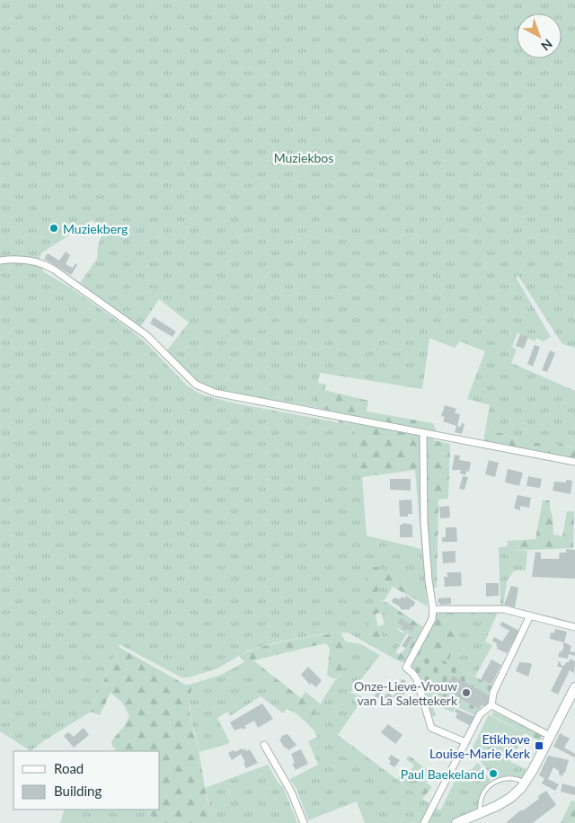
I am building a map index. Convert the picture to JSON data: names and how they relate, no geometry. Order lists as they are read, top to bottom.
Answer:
{
  "parks": ["Muziekbos"],
  "places": {
    "other": ["Muziekberg", "Onze-Lieve-Vrouw van La Salettekerk", "Paul Baekeland"],
    "transit": ["Etikhove Louise-Marie Kerk"]
  },
  "legend": ["Road", "Building"],
  "north": "bottom right"
}
